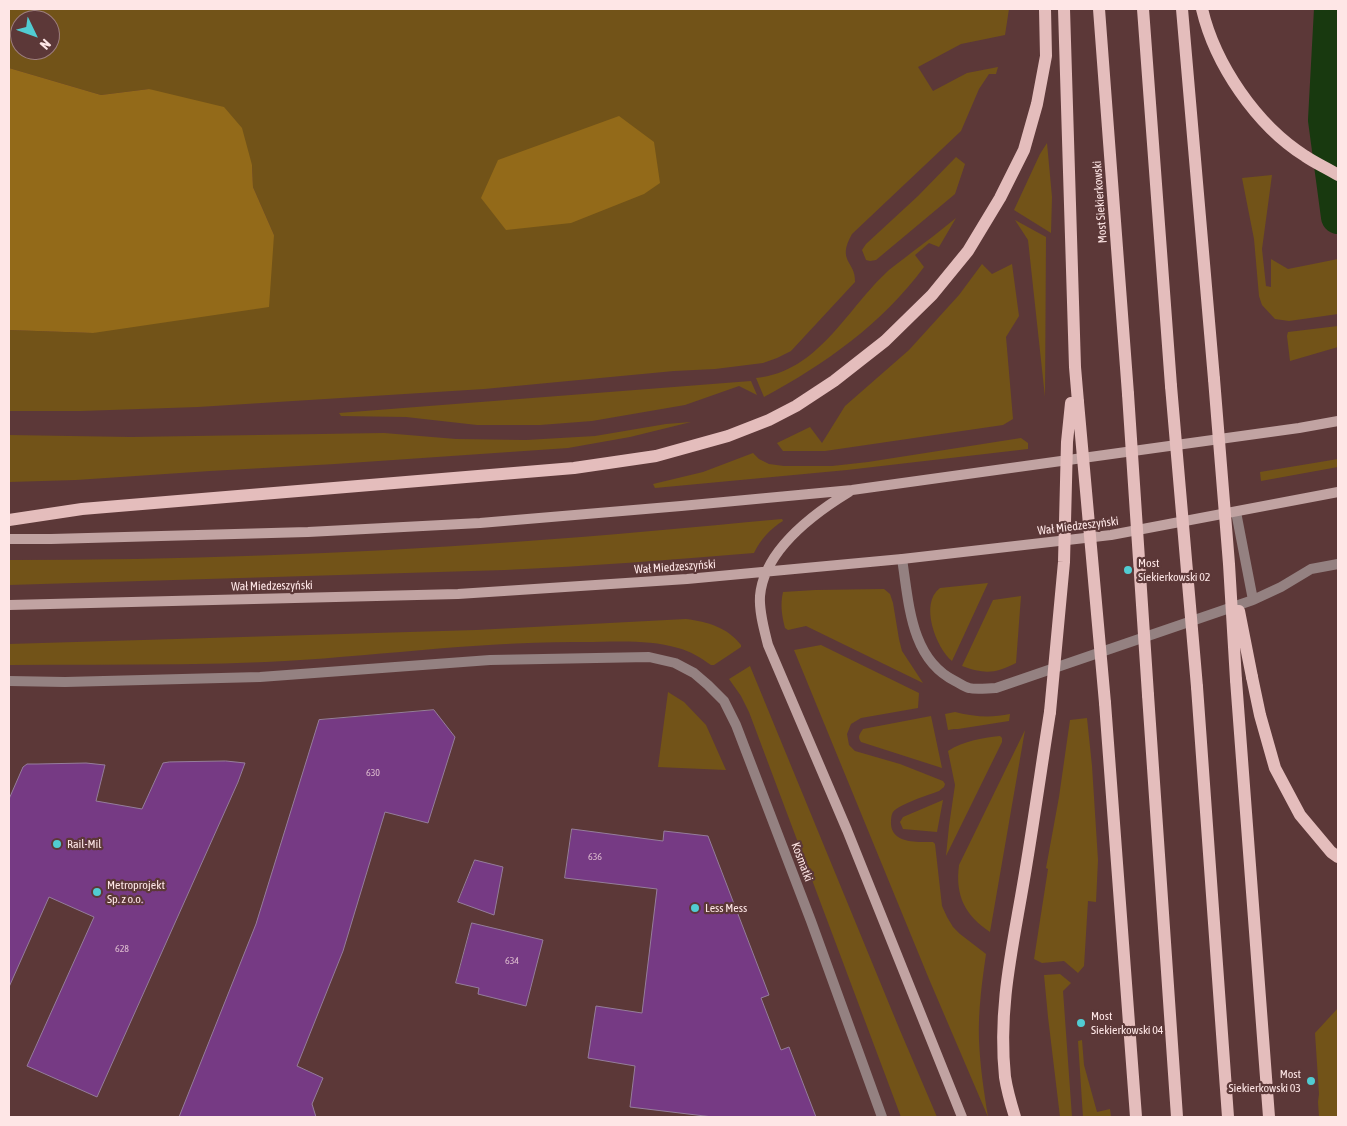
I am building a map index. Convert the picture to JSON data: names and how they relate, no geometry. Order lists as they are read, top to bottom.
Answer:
{
  "streets": {
    "main road": ["Most Siekierkowski", "Wał Miedzeszyński"],
    "street": ["Kosmatki"]
  },
  "places": [
    "Most Siekierkowski 02",
    "Rail-Mil",
    "Metroprojekt Sp. z o.o.",
    "Less Mess",
    "Most Siekierkowski 04",
    "Most Siekierkowski 03"
  ],
  "house_numbers": [
    "630",
    "636",
    "628",
    "634"
  ],
  "north": "bottom right"
}
